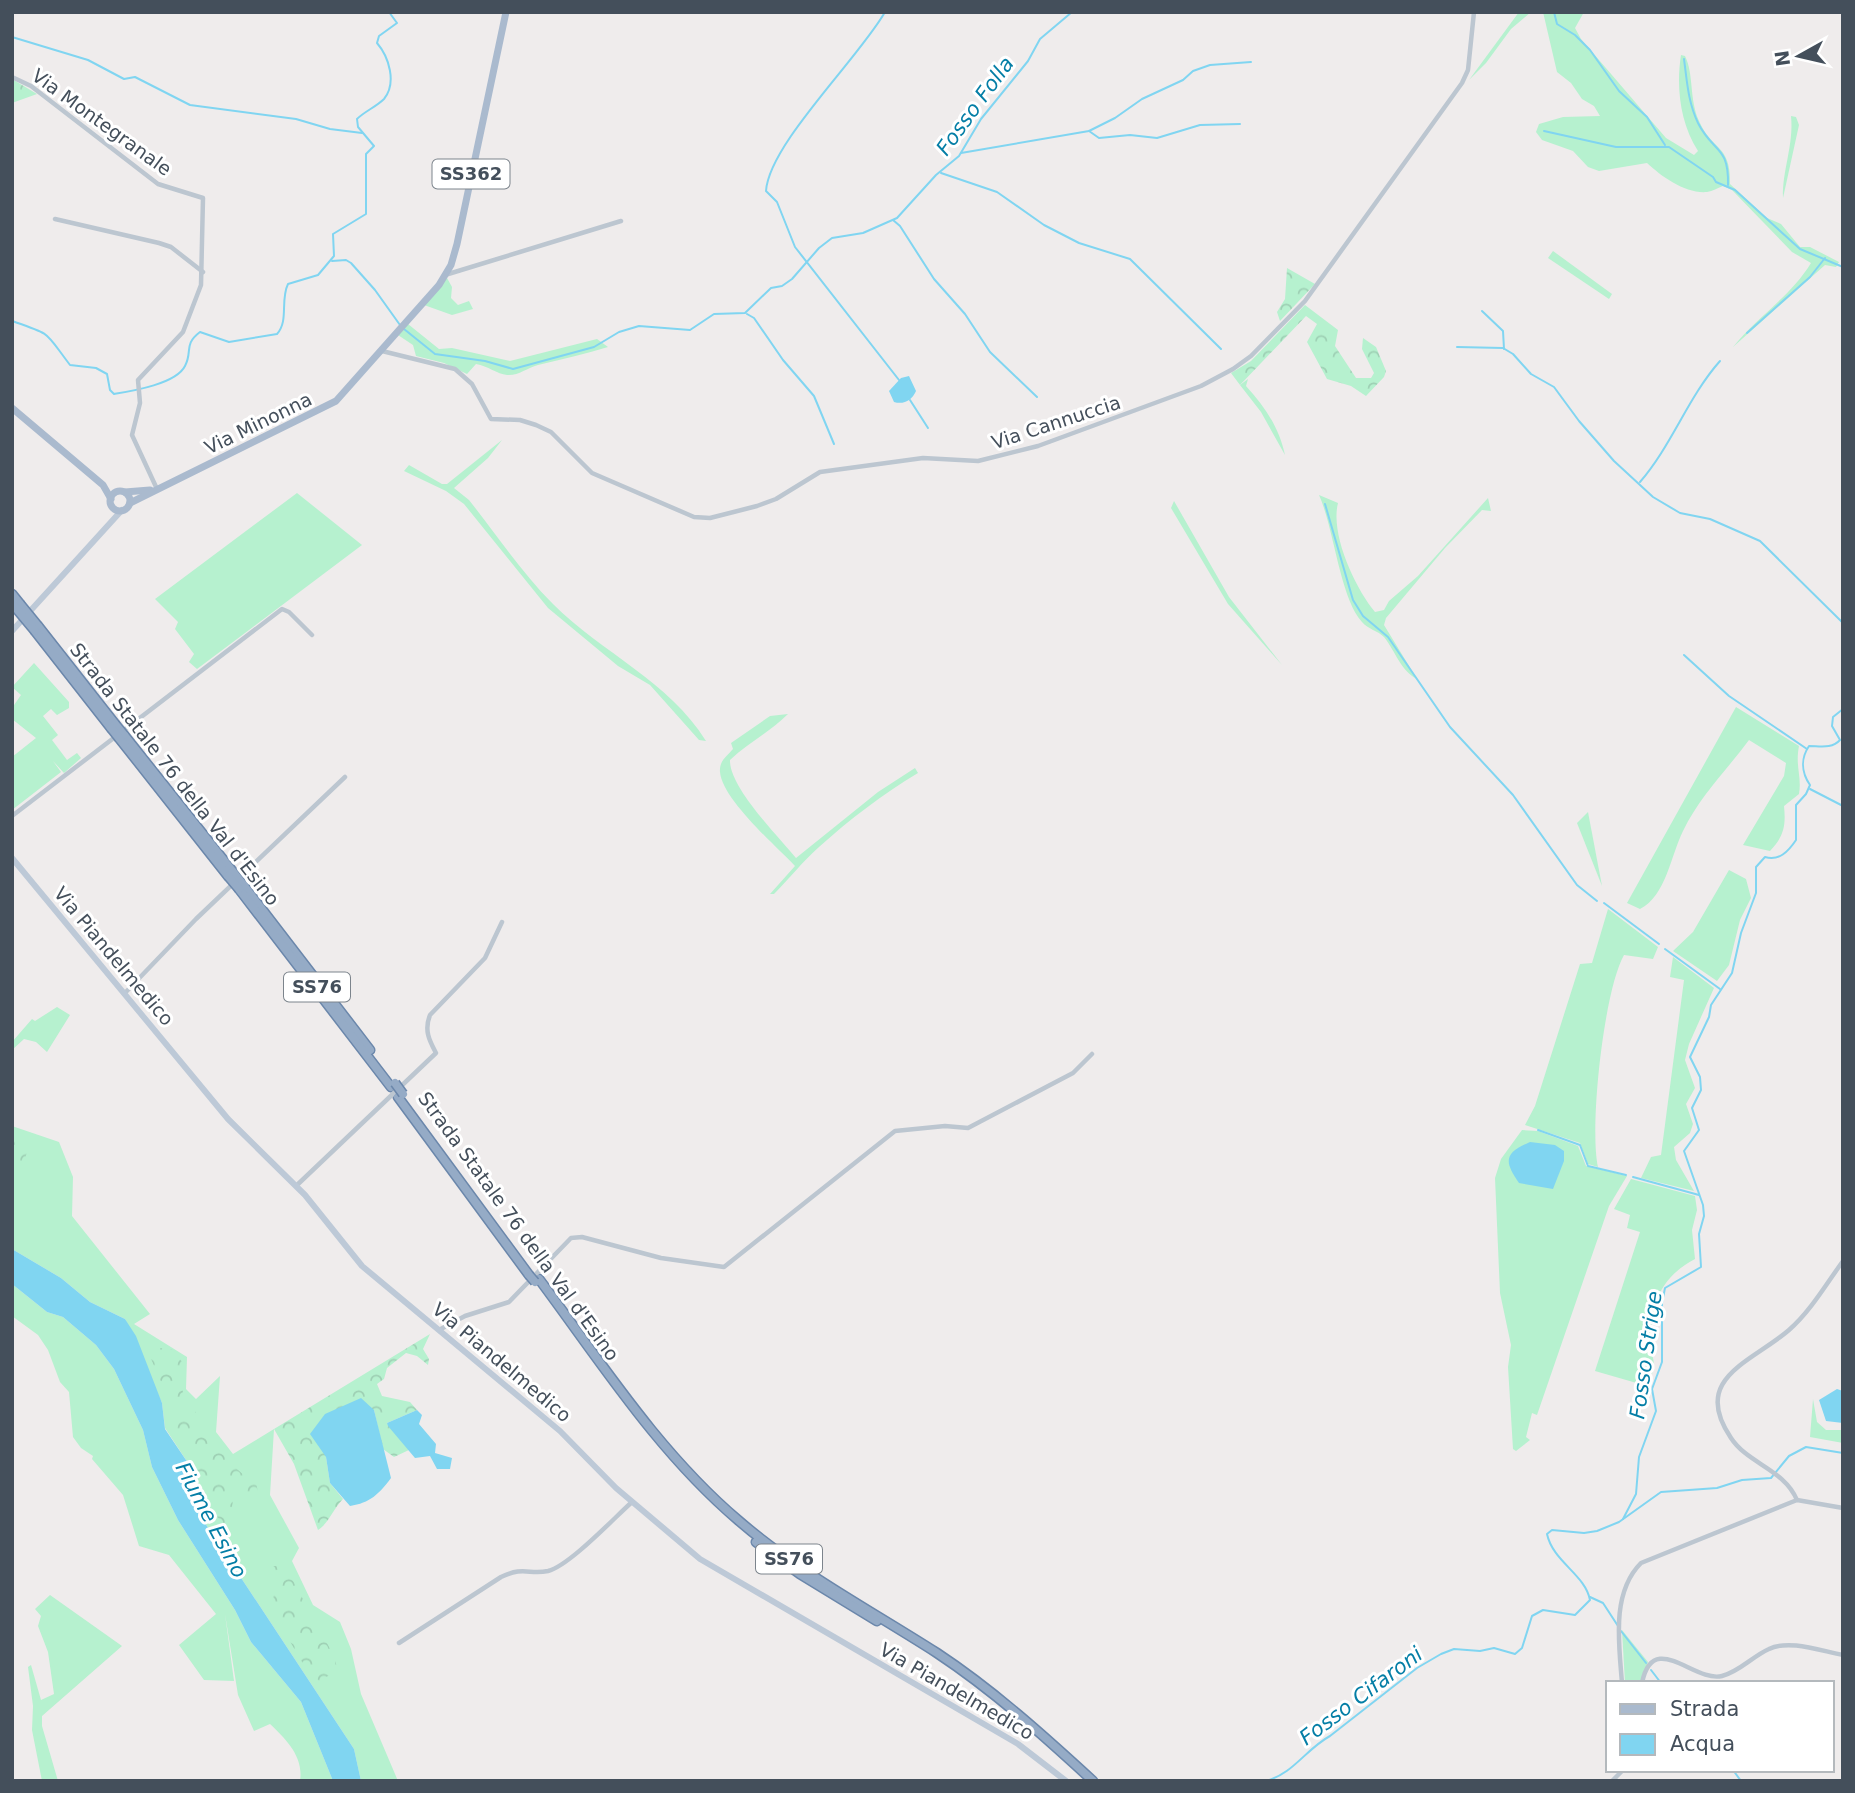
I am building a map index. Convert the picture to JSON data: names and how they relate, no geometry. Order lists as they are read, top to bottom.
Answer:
{
  "streets": {
    "highway": ["Strada Statale 76 della Val d'Esino", "SS76"],
    "main road": ["SS362", "Via Minonna", "Via Piandelmedico"],
    "street": ["Via Montegranale", "Via Cannuccia"]
  },
  "crossings": [
    ["Via Montegranale", "Via Minonna"],
    ["SS362", "Via Minonna"],
    ["Via Cannuccia", "Via Minonna"]
  ],
  "water": [
    "Fosso Folla",
    "Fosso Strige",
    "Fiume Esino",
    "Fosso Cifaroni"
  ],
  "legend": ["Strada", "Acqua"],
  "north": "left"
}
